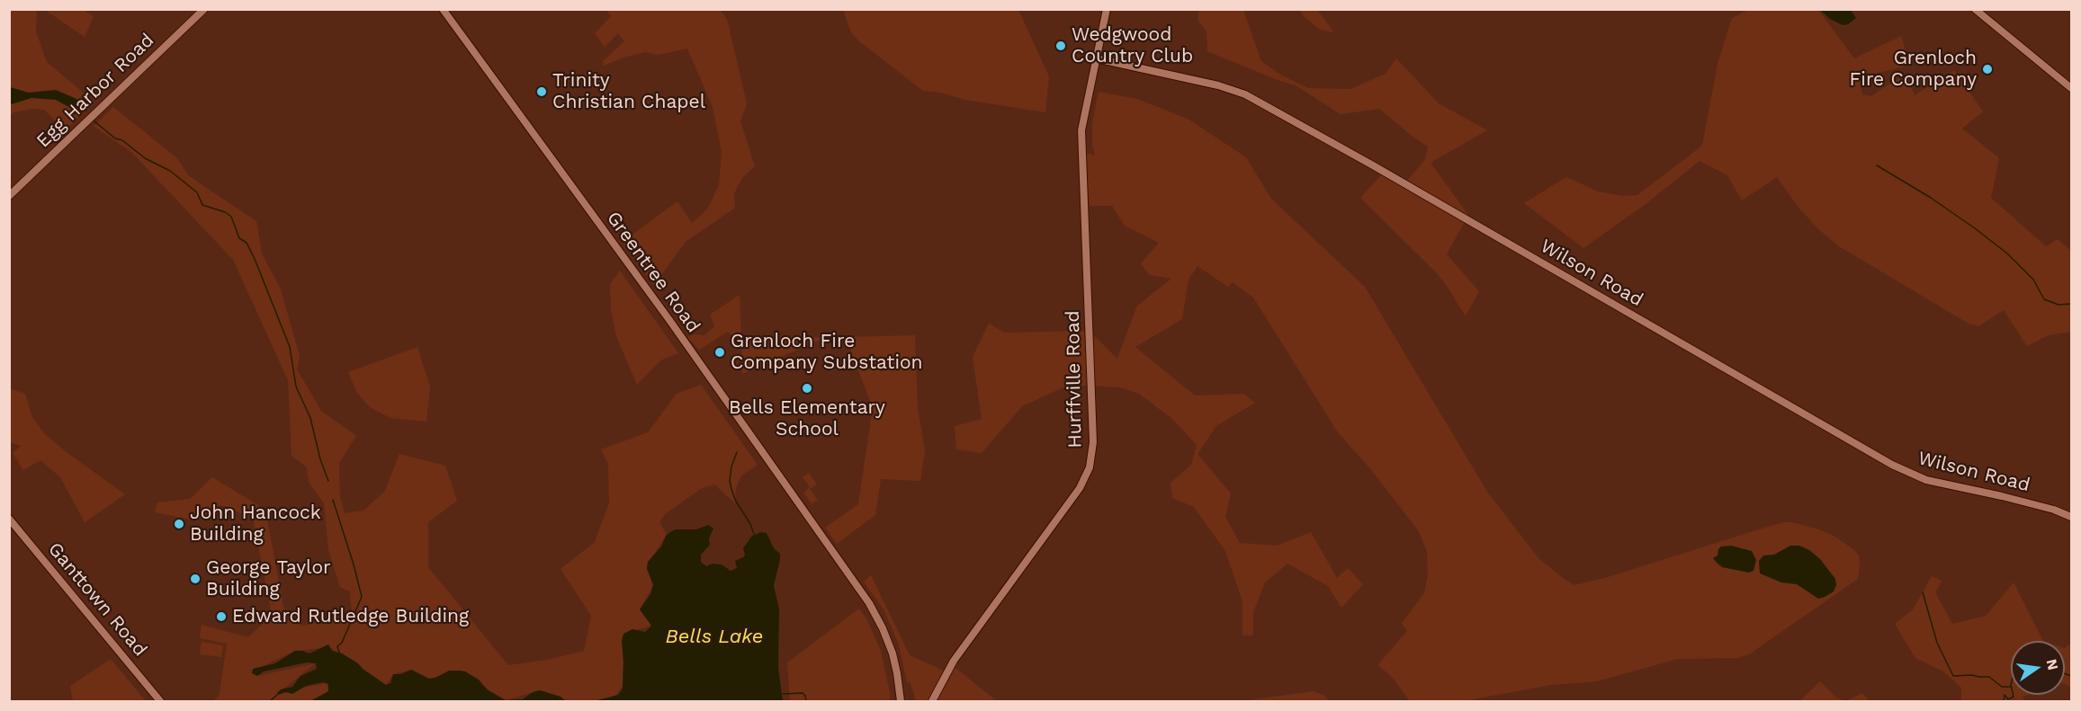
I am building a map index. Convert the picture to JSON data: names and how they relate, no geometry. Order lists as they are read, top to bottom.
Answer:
{
  "streets": {
    "street": [
      "Egg Harbor Road",
      "Greentree Road",
      "Wilson Road",
      "Hurffville Road",
      "Ganttown Road"
    ]
  },
  "crossings": [
    ["Wilson Road", "Hurffville Road"]
  ],
  "water": ["Bells Lake"],
  "places": [
    "Wedgwood Country Club",
    "Grenloch Fire Company",
    "Trinity Christian Chapel",
    "Grenloch Fire Company Substation",
    "Bells Elementary School",
    "John Hancock Building",
    "George Taylor Building",
    "Edward Rutledge Building"
  ],
  "north": "right"
}
